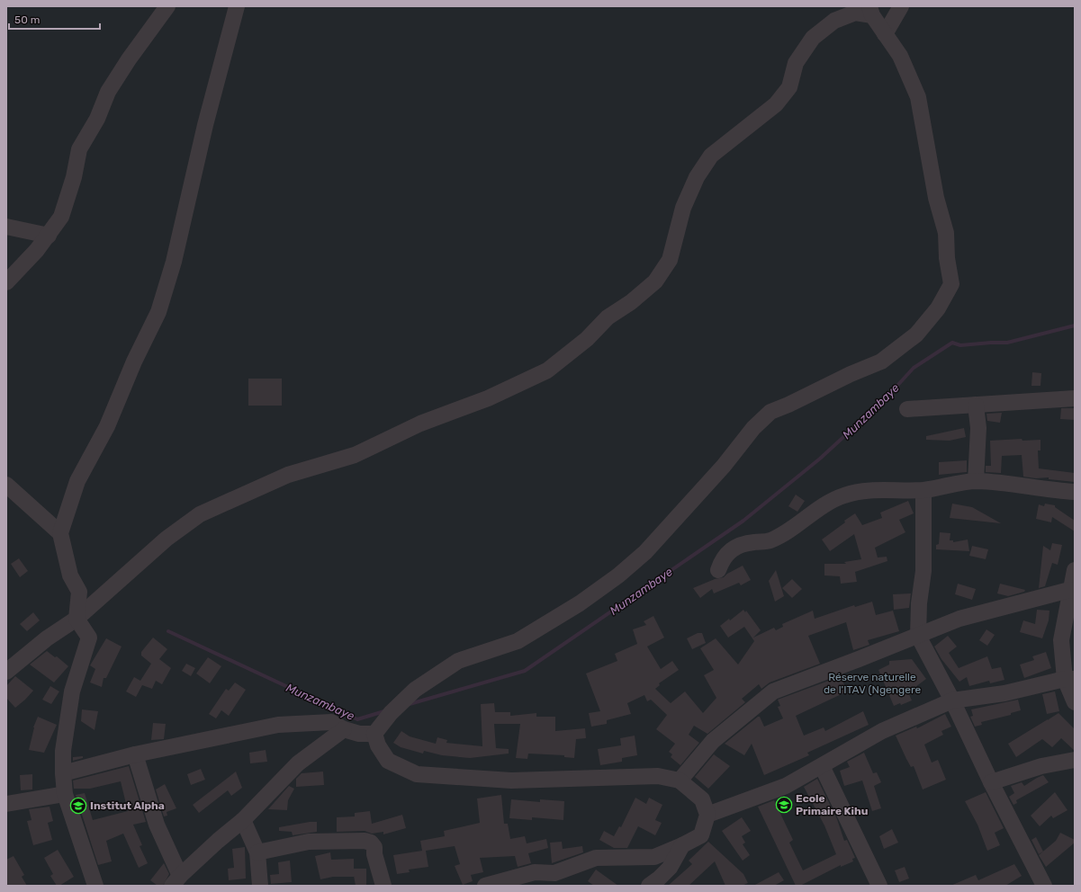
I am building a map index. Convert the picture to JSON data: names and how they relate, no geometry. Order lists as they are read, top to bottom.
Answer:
{
  "water": ["Munzambaye"],
  "parks": ["Réserve naturelle de l'ITAV (Ngengere"],
  "places": {
    "school or university": ["Ecole Primaire Kihu", "Institut Alpha"]
  },
  "scale_bar": "50 m"
}
